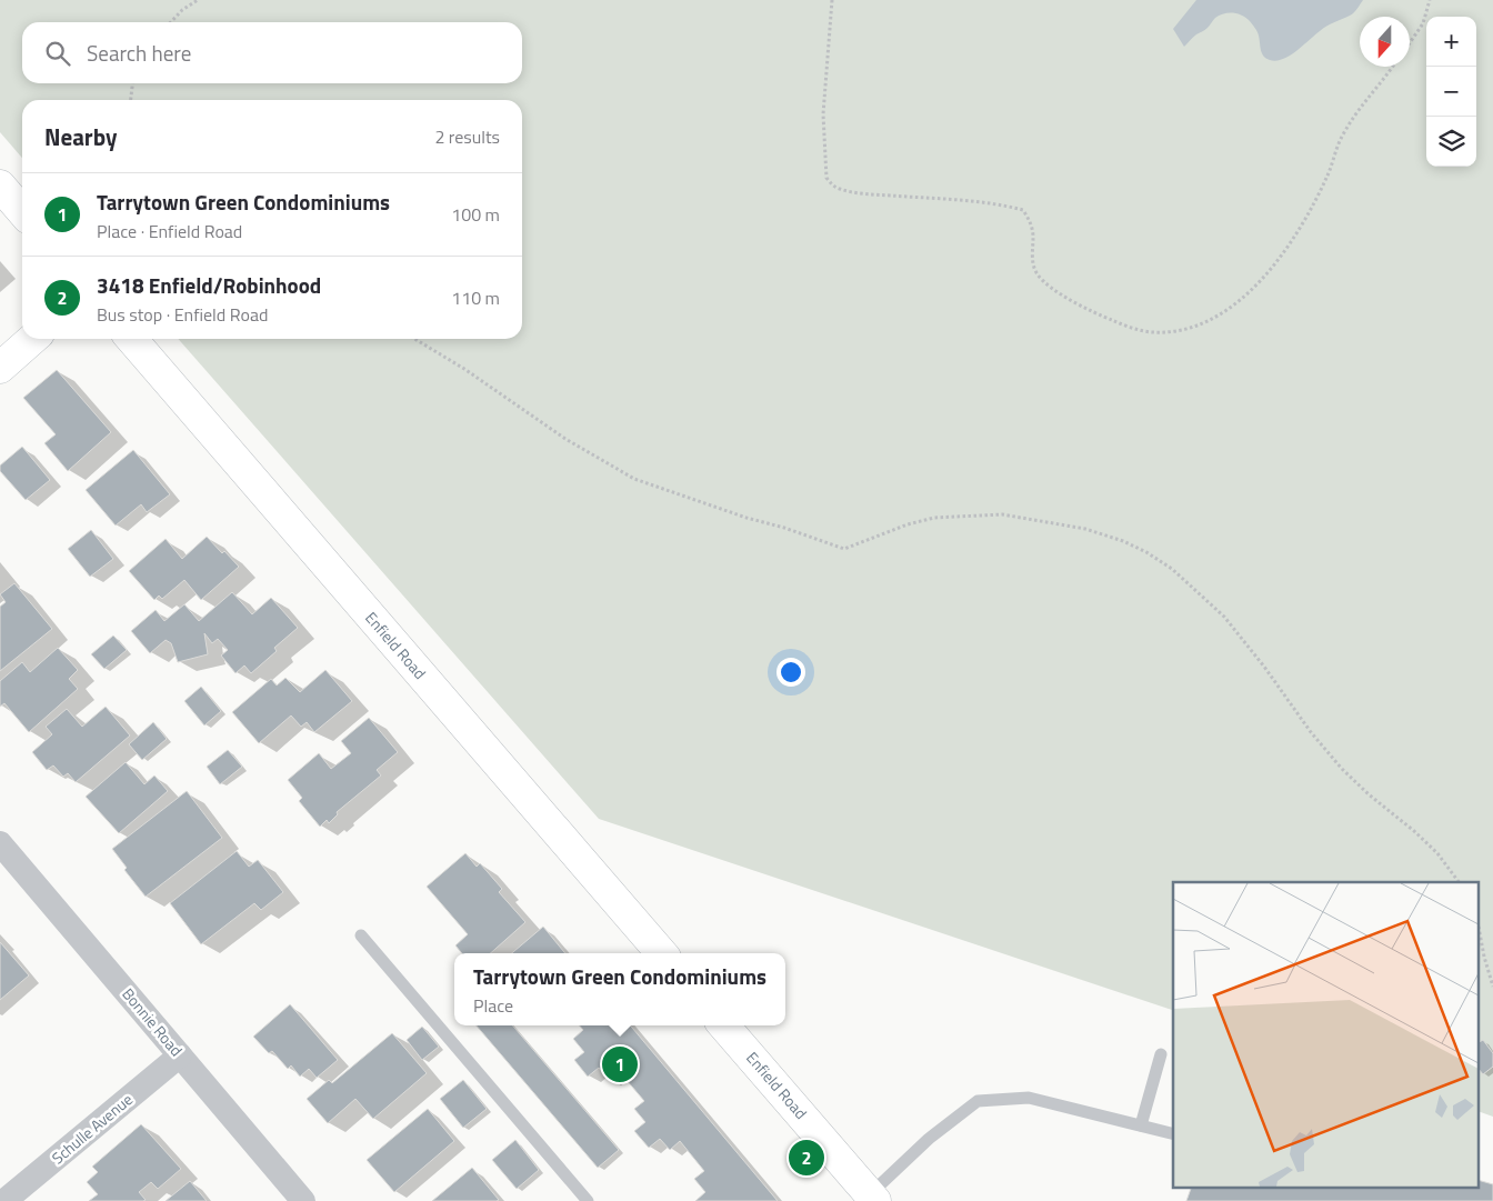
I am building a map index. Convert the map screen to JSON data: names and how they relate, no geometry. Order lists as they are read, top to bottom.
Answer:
{
  "streets": {
    "street": ["Enfield Road", "Bonnie Road", "Schulle Avenue"]
  },
  "crossings": [
    ["Bonnie Road", "Schulle Avenue"]
  ],
  "north": "bottom",
  "page": {
    "map_buttons": ["+", "−"],
    "search": "Search here",
    "heading": ["Nearby", "2 results"],
    "list": [
      {
        "mark": "1",
        "name": "Tarrytown Green Condominiums",
        "note": "Place · Enfield Road",
        "value": "100 m"
      },
      {
        "mark": "2",
        "name": "3418 Enfield/Robinhood",
        "note": "Bus stop · Enfield Road",
        "value": "110 m"
      }
    ],
    "popup": ["Tarrytown Green Condominiums", "Place"],
    "pins": ["1", "2"]
  }
}
